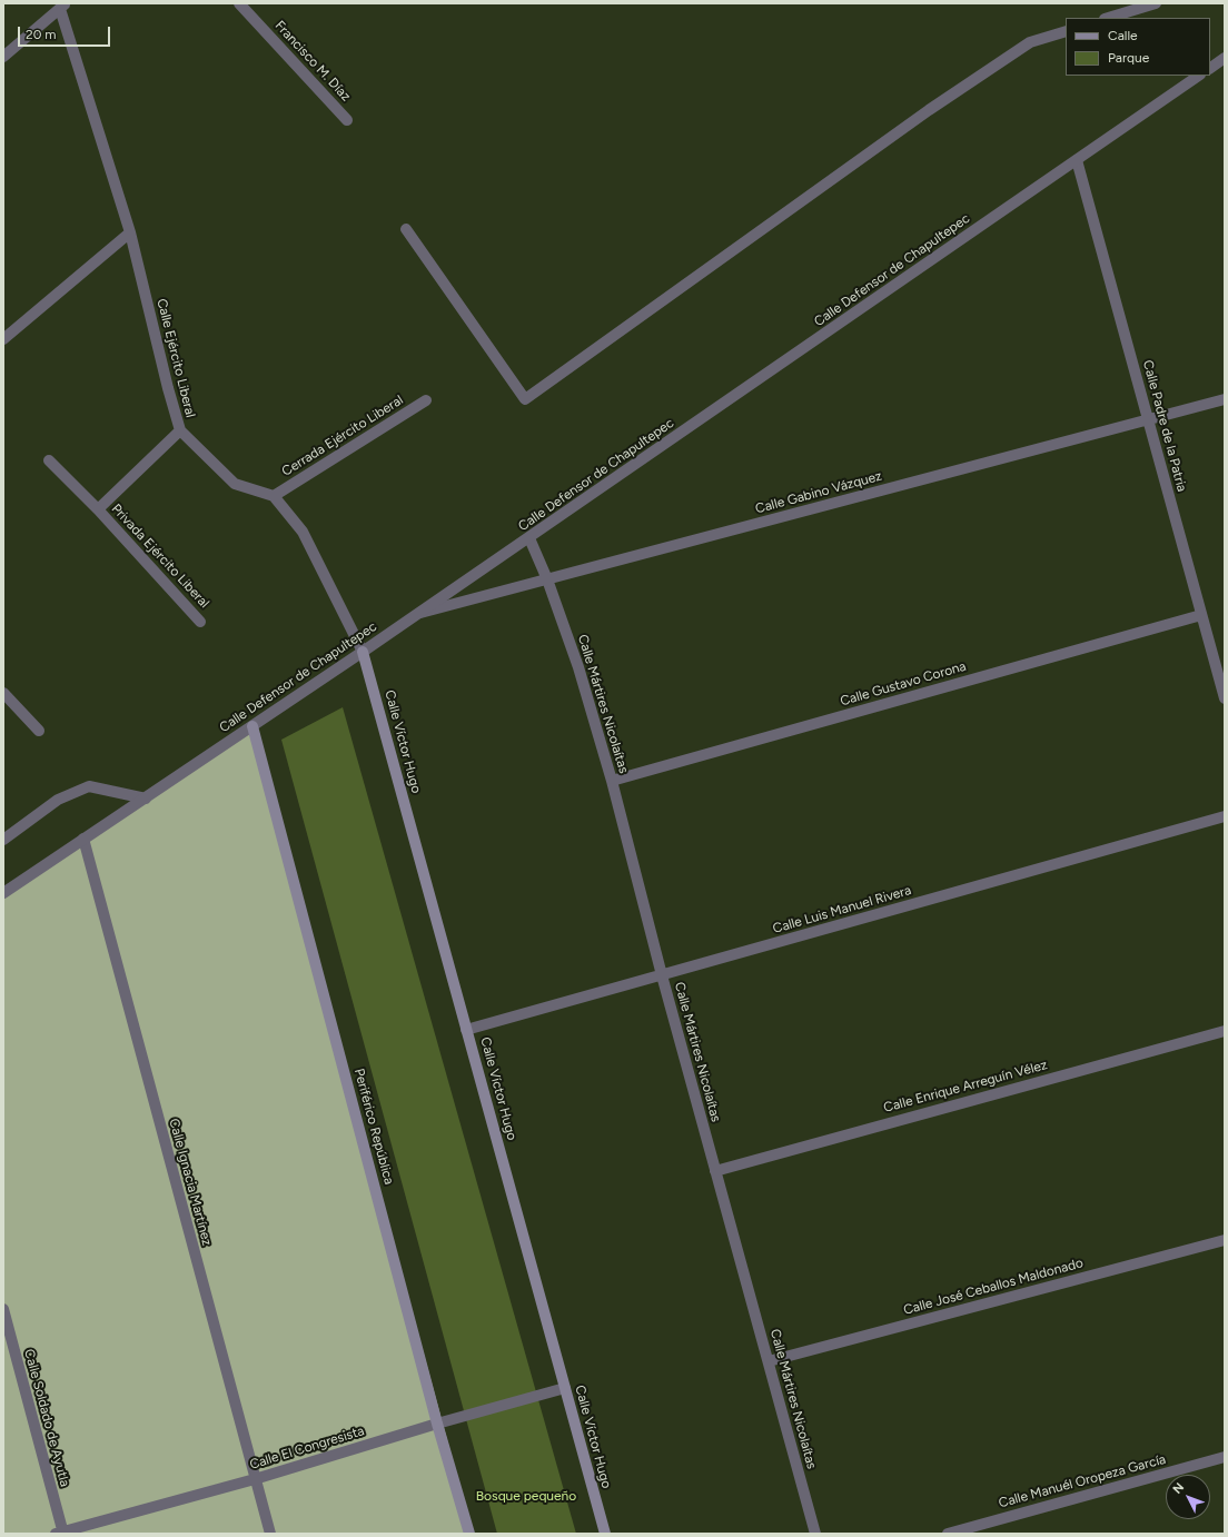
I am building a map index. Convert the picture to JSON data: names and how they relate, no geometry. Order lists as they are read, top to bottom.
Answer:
{
  "streets": {
    "main road": ["Calle Víctor Hugo", "Periférico República"],
    "street": [
      "Francisco M. Díaz",
      "Calle Defensor de Chapultepec",
      "Calle Ejército Liberal",
      "Calle Padre de la Patria",
      "Cerrada Ejército Liberal",
      "Calle Gabino Vázquez",
      "Privada Ejército Liberal",
      "Calle Gustavo Corona",
      "Calle Mártires Nicolaítas",
      "Calle Luis Manuel Rivera",
      "Calle Enrique Arreguín Vélez",
      "Calle Ignacia Martínez",
      "Calle José Ceballos Maldonado",
      "Calle Soldado de Ayutla",
      "Calle El Congresista",
      "Calle Manuél Oropeza García"
    ]
  },
  "crossings": [
    ["Calle Defensor de Chapultepec", "Calle Padre de la Patria"],
    ["Calle Defensor de Chapultepec", "Calle Gabino Vázquez"],
    ["Calle Defensor de Chapultepec", "Calle Mártires Nicolaítas"],
    ["Calle Defensor de Chapultepec", "Calle Víctor Hugo"],
    ["Calle Defensor de Chapultepec", "Periférico República"],
    ["Calle Defensor de Chapultepec", "Calle Ignacia Martínez"],
    ["Calle Ejército Liberal", "Cerrada Ejército Liberal"],
    ["Calle Ejército Liberal", "Privada Ejército Liberal"],
    ["Calle Padre de la Patria", "Calle Gabino Vázquez"],
    ["Calle Padre de la Patria", "Calle Gustavo Corona"],
    ["Calle Gabino Vázquez", "Calle Mártires Nicolaítas"],
    ["Calle Gustavo Corona", "Calle Mártires Nicolaítas"],
    ["Calle Mártires Nicolaítas", "Calle Luis Manuel Rivera"],
    ["Calle Mártires Nicolaítas", "Calle Enrique Arreguín Vélez"],
    ["Calle Mártires Nicolaítas", "Calle José Ceballos Maldonado"],
    ["Calle Víctor Hugo", "Calle Luis Manuel Rivera"],
    ["Calle Víctor Hugo", "Calle El Congresista"],
    ["Periférico República", "Calle El Congresista"],
    ["Calle Ignacia Martínez", "Calle El Congresista"],
    ["Calle Soldado de Ayutla", "Calle El Congresista"]
  ],
  "parks": ["Bosque pequeño"],
  "legend": ["Calle", "Parque"],
  "scale_bar": "20 m",
  "north": "top left"
}
